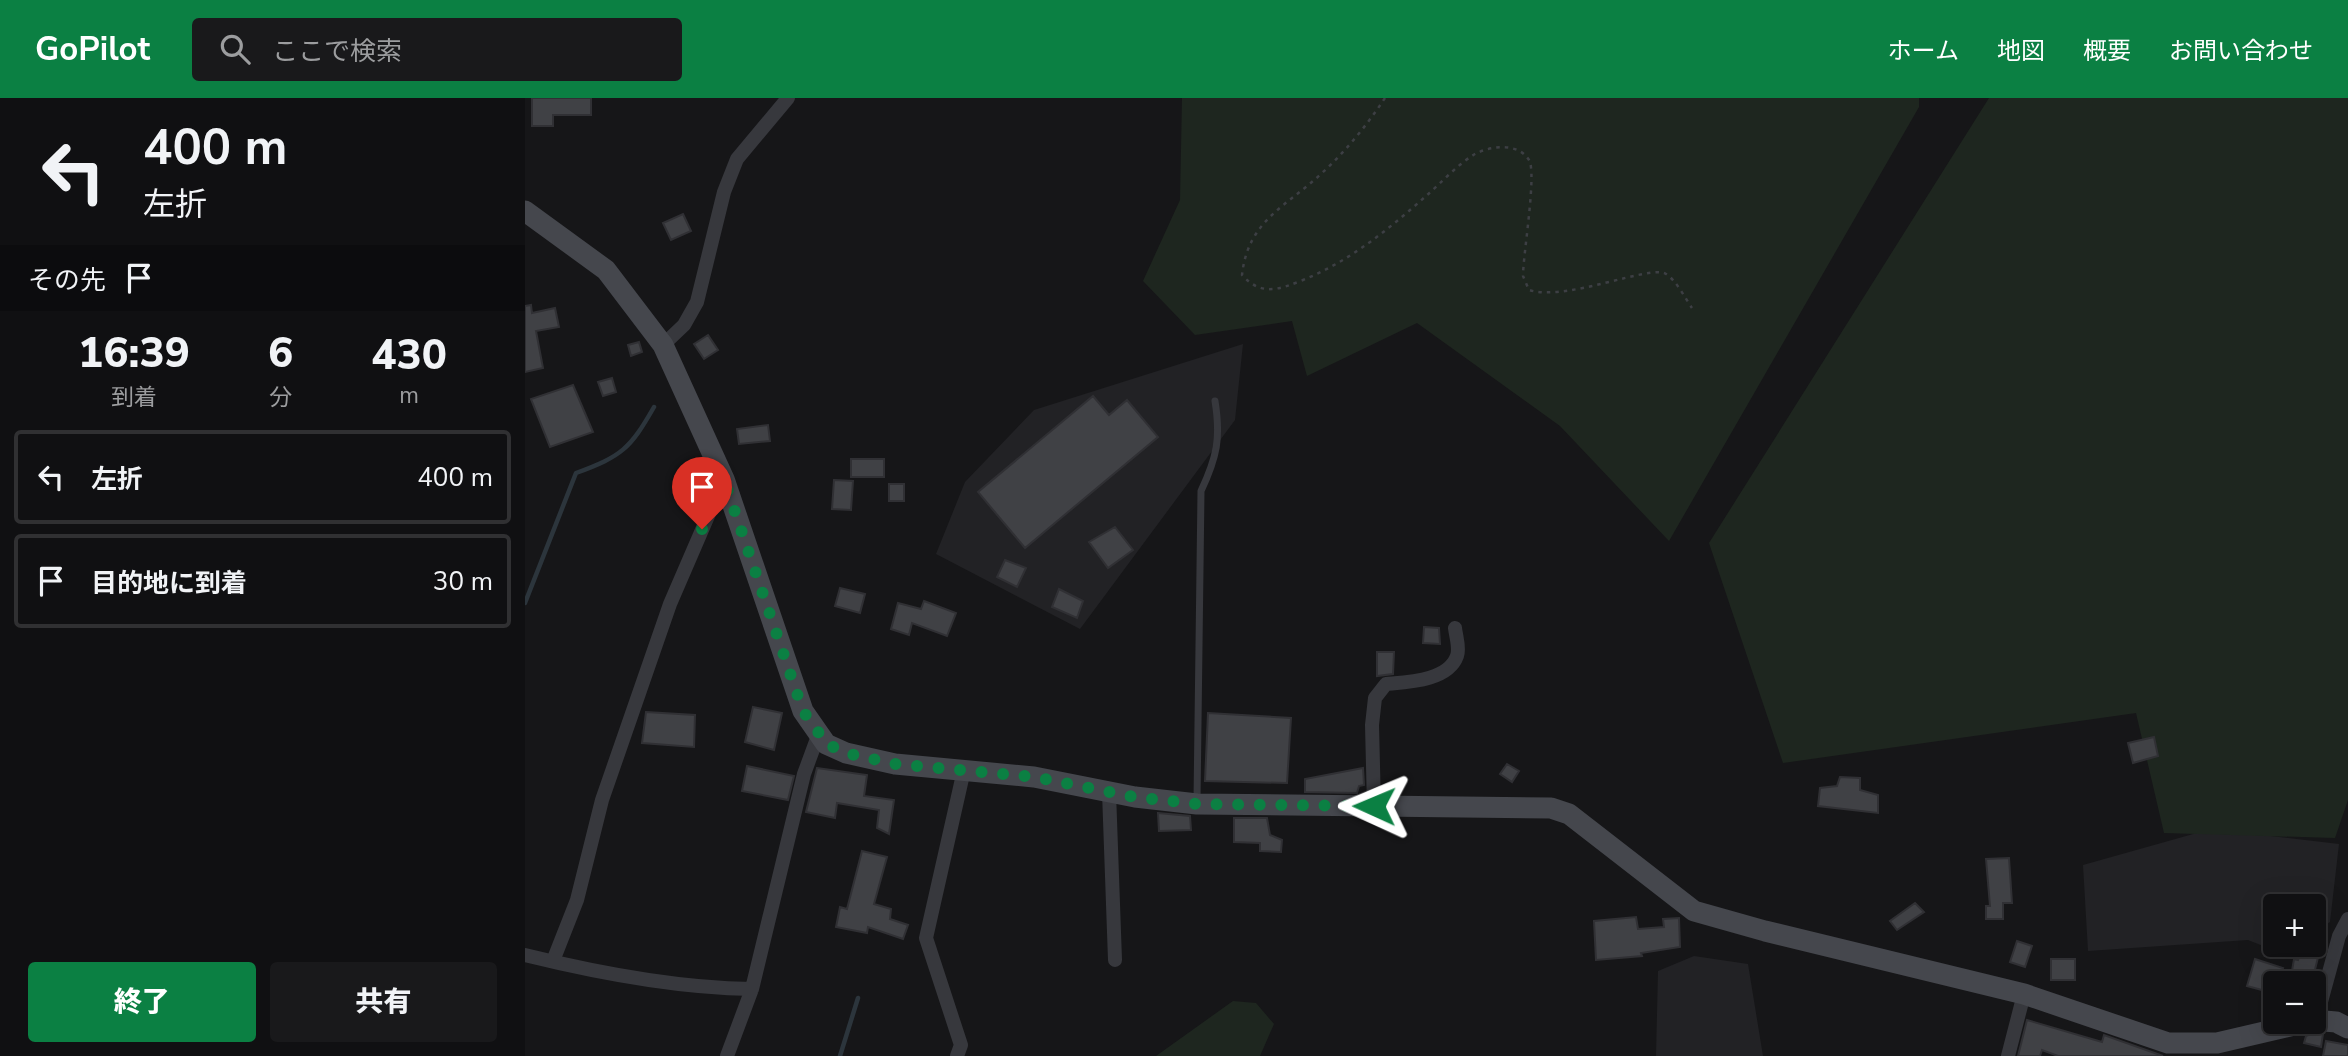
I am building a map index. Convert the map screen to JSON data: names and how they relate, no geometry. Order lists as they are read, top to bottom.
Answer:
{
  "page": {
    "header": "GoPilot",
    "search": "ここで検索",
    "nav": [
      "ホーム",
      "地図",
      "概要",
      "お問い合わせ"
    ],
    "turn": ["400 m", "左折"],
    "then": "その先",
    "eta": [
      "16:39",
      "到着",
      "6",
      "分",
      "430",
      "m"
    ],
    "list": [
      {
        "name": "左折",
        "value": "400 m"
      },
      {
        "name": "目的地に到着",
        "value": "30 m"
      }
    ],
    "map_buttons": ["+", "−"],
    "buttons": ["終了", "共有"]
  }
}
